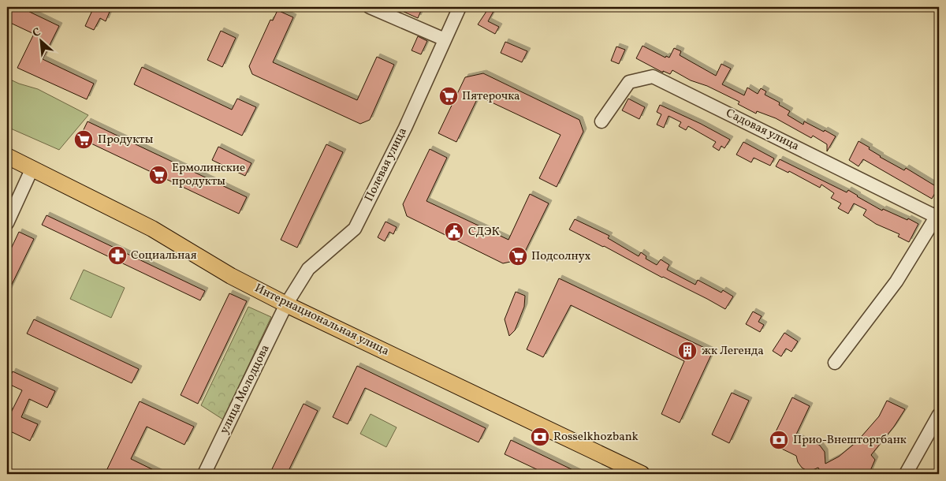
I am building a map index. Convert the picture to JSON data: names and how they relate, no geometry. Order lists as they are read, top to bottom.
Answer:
{
  "streets": {
    "main road": ["Интернациональная улица"],
    "street": ["Садовая улица", "Полевая улица", "улица Молодцова"]
  },
  "crossings": [
    ["Полевая улица", "Интернациональная улица"],
    ["Полевая улица", "улица Молодцова"],
    ["Интернациональная улица", "улица Молодцова"]
  ],
  "places": {
    "supermarket": [
      "Пятерочка",
      "Продукты",
      "Ермолинские продукты",
      "Подсолнух"
    ],
    "public building": ["СДЭК"],
    "pharmacy": ["Социальная"],
    "building": ["жк Легенда"],
    "bank": ["Rosselkhozbank", "Прио-Внешторгбанк"]
  },
  "north": "top left"
}
